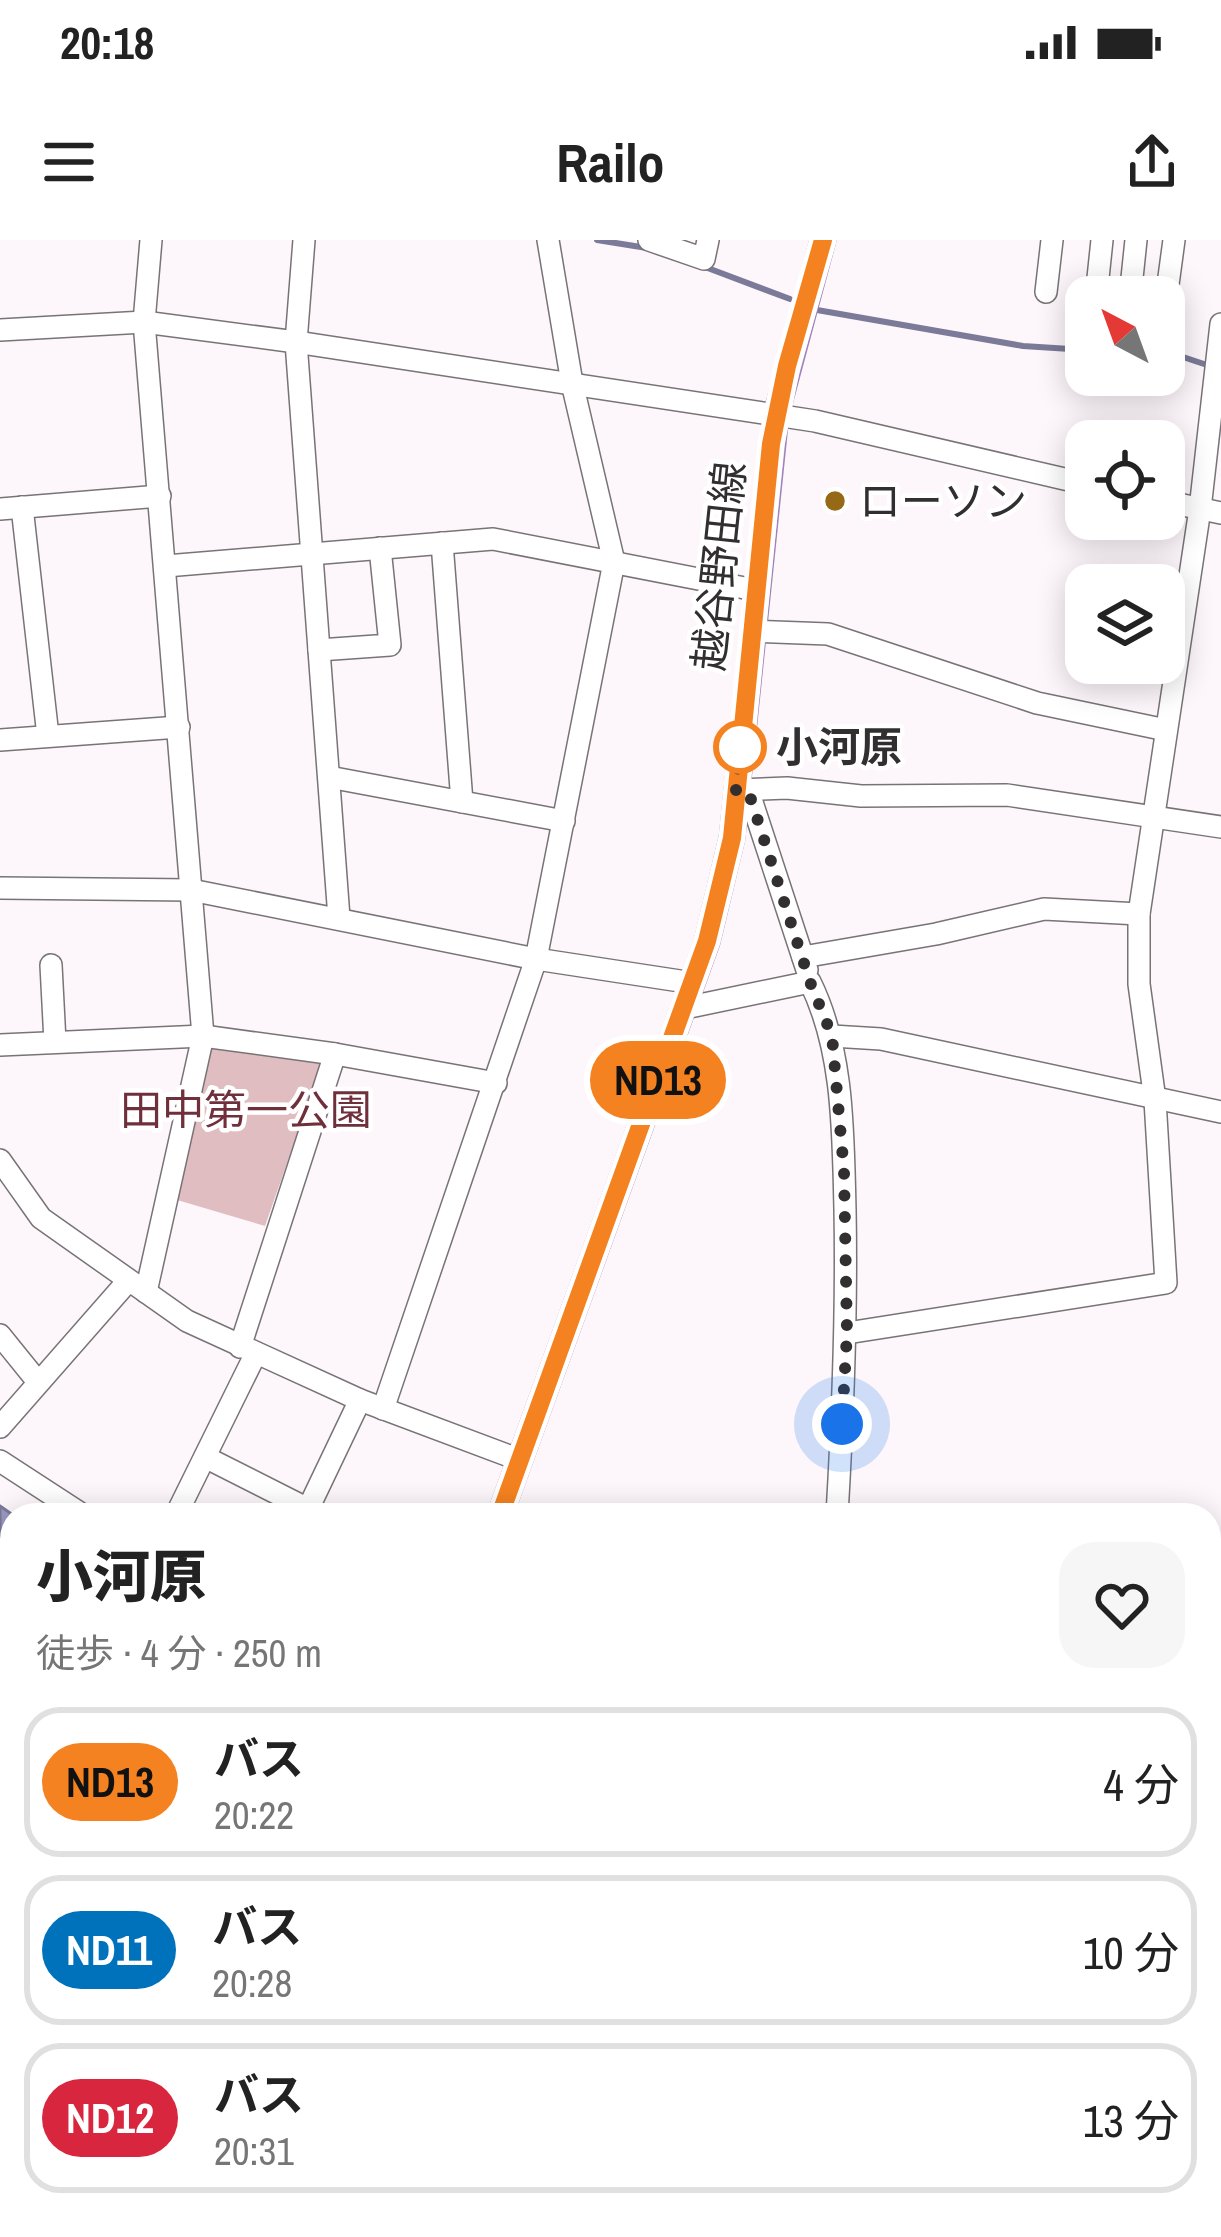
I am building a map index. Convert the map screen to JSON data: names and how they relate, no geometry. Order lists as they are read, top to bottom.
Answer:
{
  "streets": {
    "main road": ["越谷野田線"]
  },
  "parks": ["田中第一公園"],
  "places": ["ローソン", "小河原"],
  "lines": ["bus line ND13"],
  "north": "top left",
  "page": {
    "status": "20:18",
    "header": "Railo",
    "on_map": "ND13",
    "heading": ["小河原", "徒歩 · 4 分 · 250 m"],
    "list": [
      {
        "mark": "ND13",
        "name": "バス",
        "note": "20:22",
        "value": "4 分"
      },
      {
        "mark": "ND11",
        "name": "バス",
        "note": "20:28",
        "value": "10 分"
      },
      {
        "mark": "ND12",
        "name": "バス",
        "note": "20:31",
        "value": "13 分"
      }
    ]
  }
}
